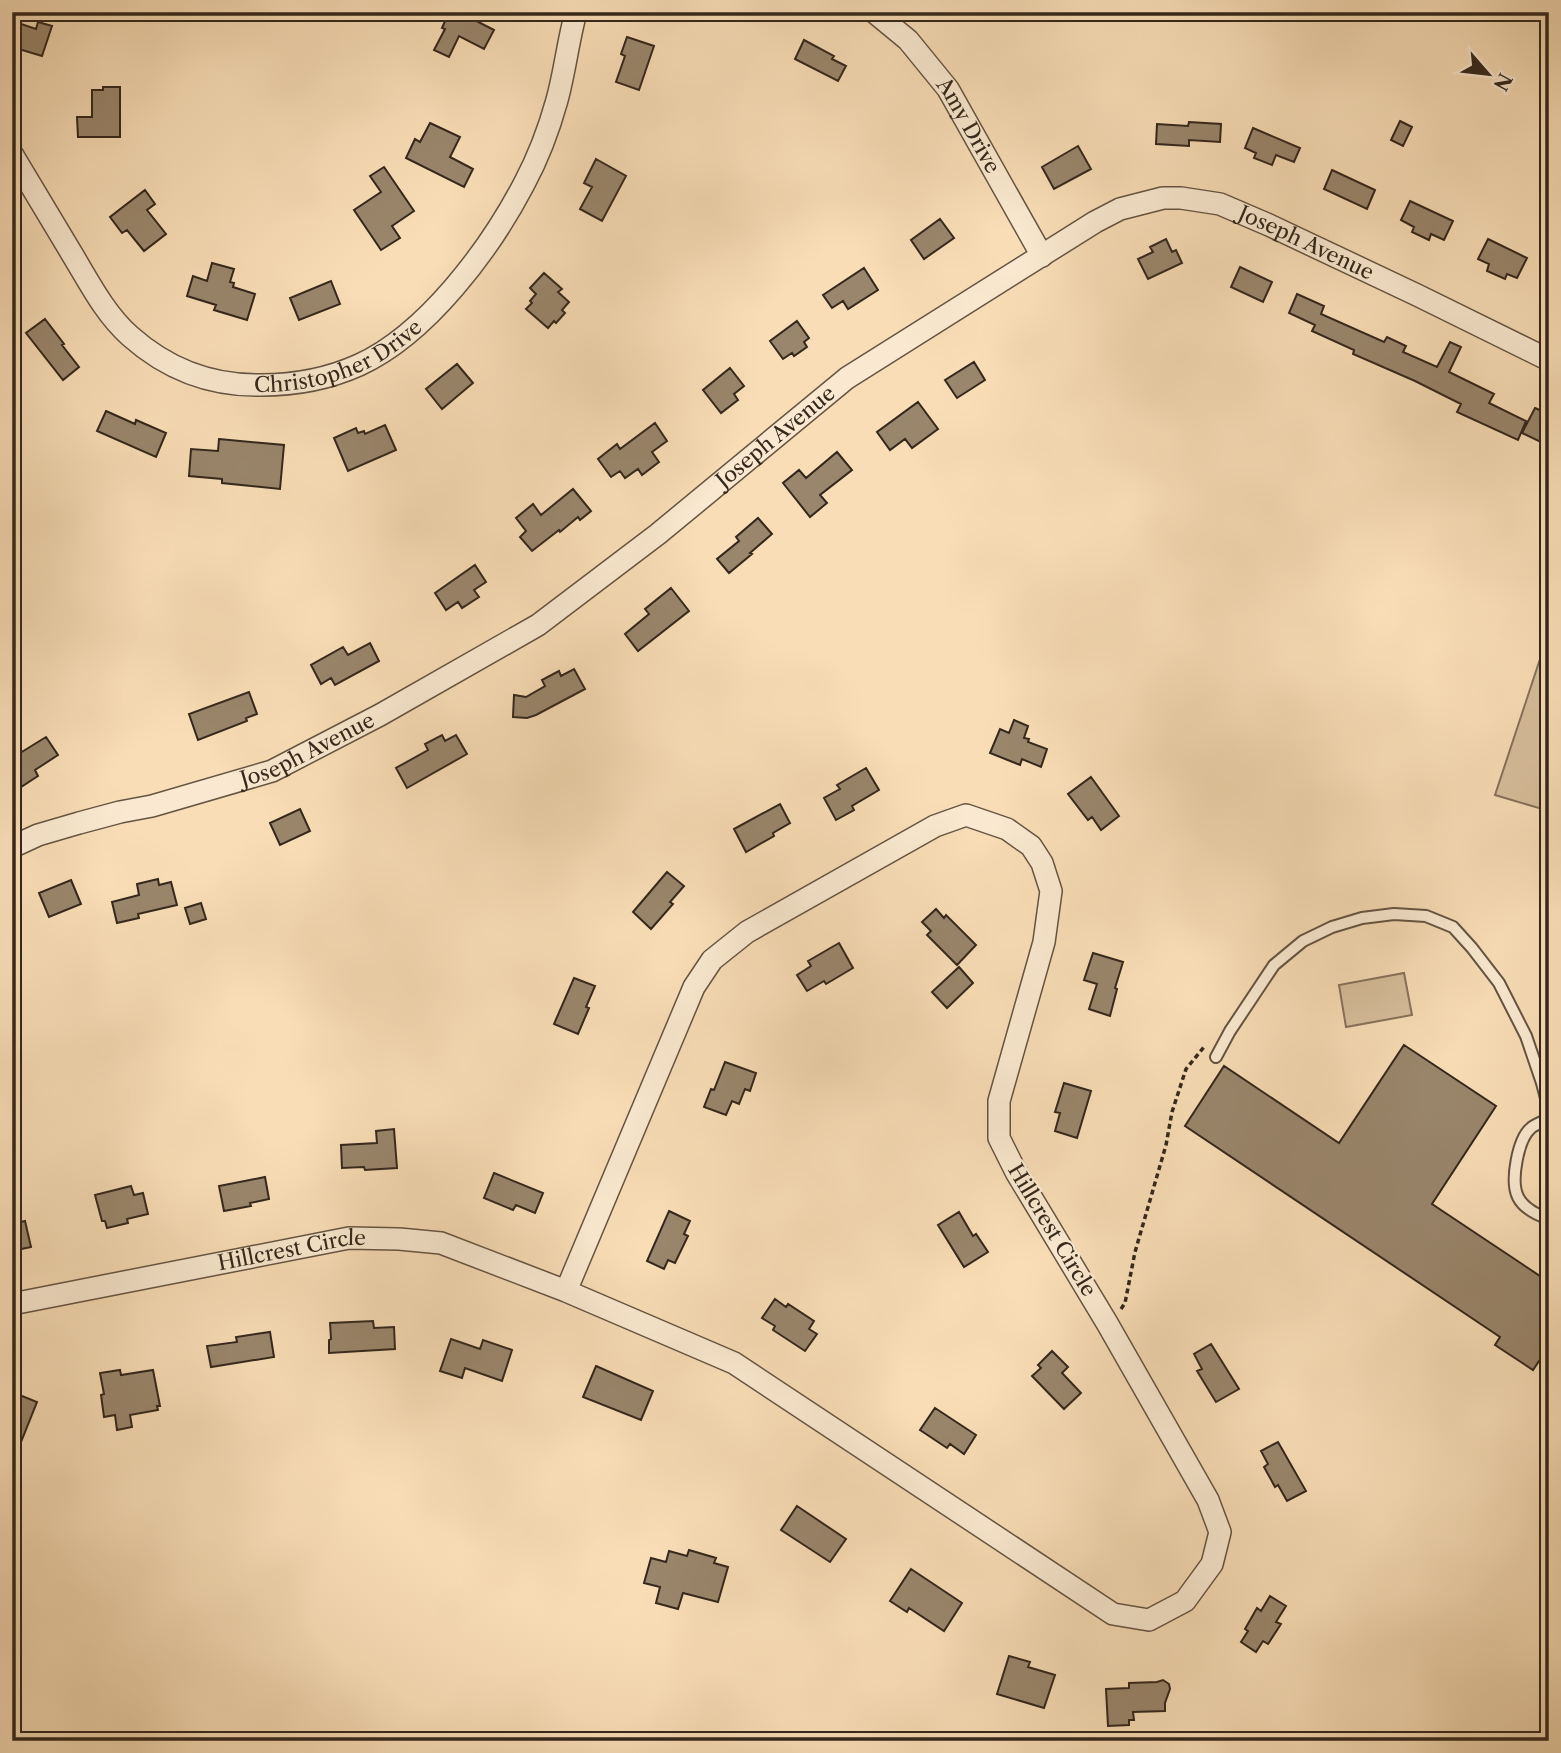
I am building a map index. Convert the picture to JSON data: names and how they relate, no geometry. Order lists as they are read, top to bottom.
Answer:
{
  "streets": {
    "street": [
      "Amy Drive",
      "Joseph Avenue",
      "Christopher Drive",
      "Hillcrest Circle"
    ]
  },
  "crossings": [
    ["Amy Drive", "Joseph Avenue"]
  ],
  "north": "bottom right"
}
